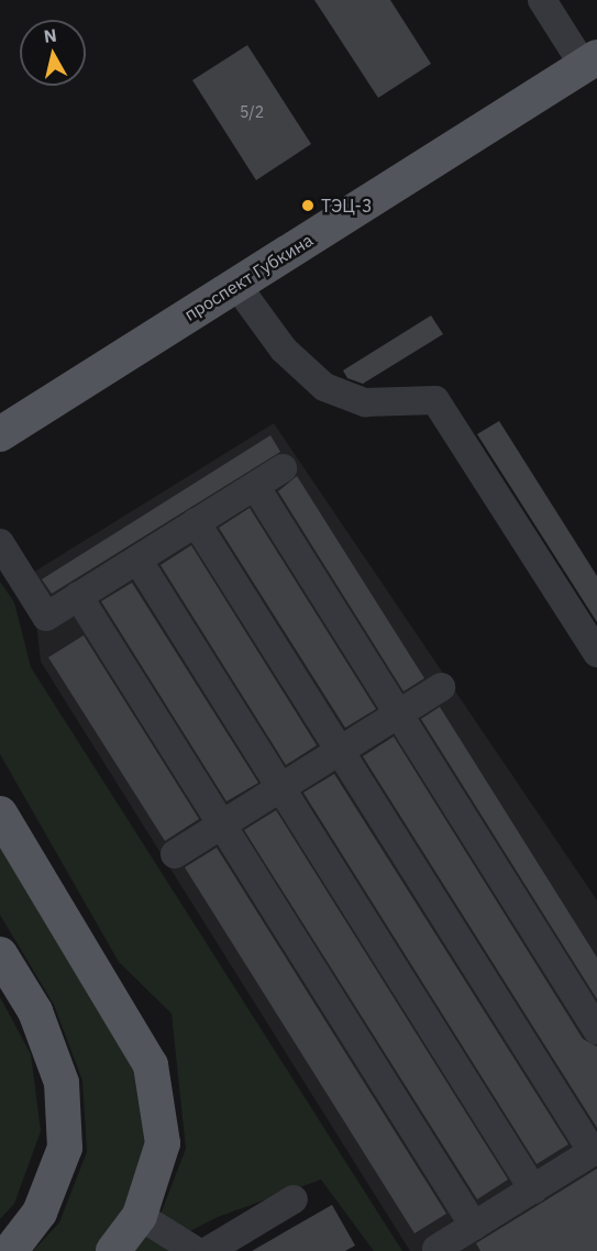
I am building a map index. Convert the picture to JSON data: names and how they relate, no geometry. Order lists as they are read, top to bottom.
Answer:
{
  "streets": {
    "main road": ["проспект Губкина"]
  },
  "places": ["ТЭЦ-3"],
  "house_numbers": ["5/2"],
  "north": "top"
}
